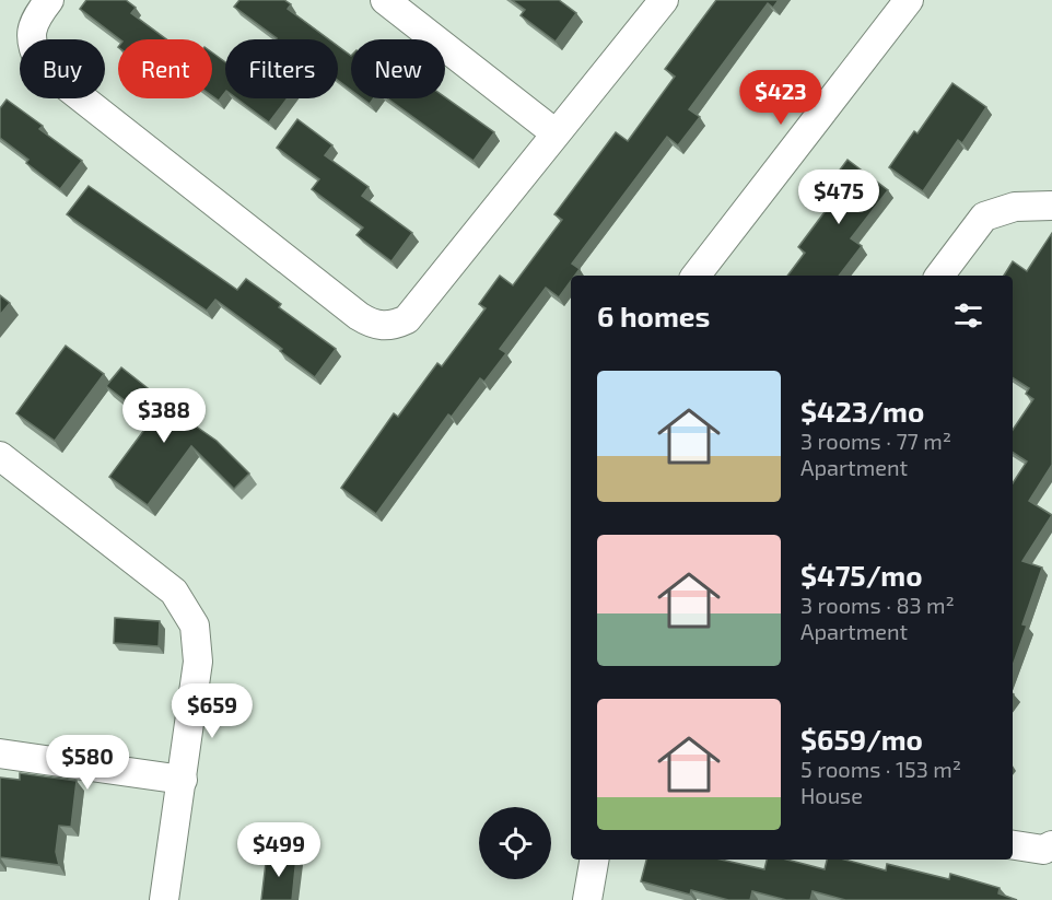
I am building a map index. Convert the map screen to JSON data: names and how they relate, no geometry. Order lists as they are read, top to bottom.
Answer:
{
  "page": {
    "chip": [
      "Buy",
      "Rent",
      "Filters",
      "New"
    ],
    "price": [
      "$423",
      "$475",
      "$388",
      "$659",
      "$580",
      "$499"
    ],
    "heading": "6 homes",
    "list": [
      {
        "name": "$423/mo",
        "note": "3 rooms · 77 m² · Apartment"
      },
      {
        "name": "$475/mo",
        "note": "3 rooms · 83 m² · Apartment"
      },
      {
        "name": "$659/mo",
        "note": "5 rooms · 153 m² · House"
      }
    ]
  }
}
